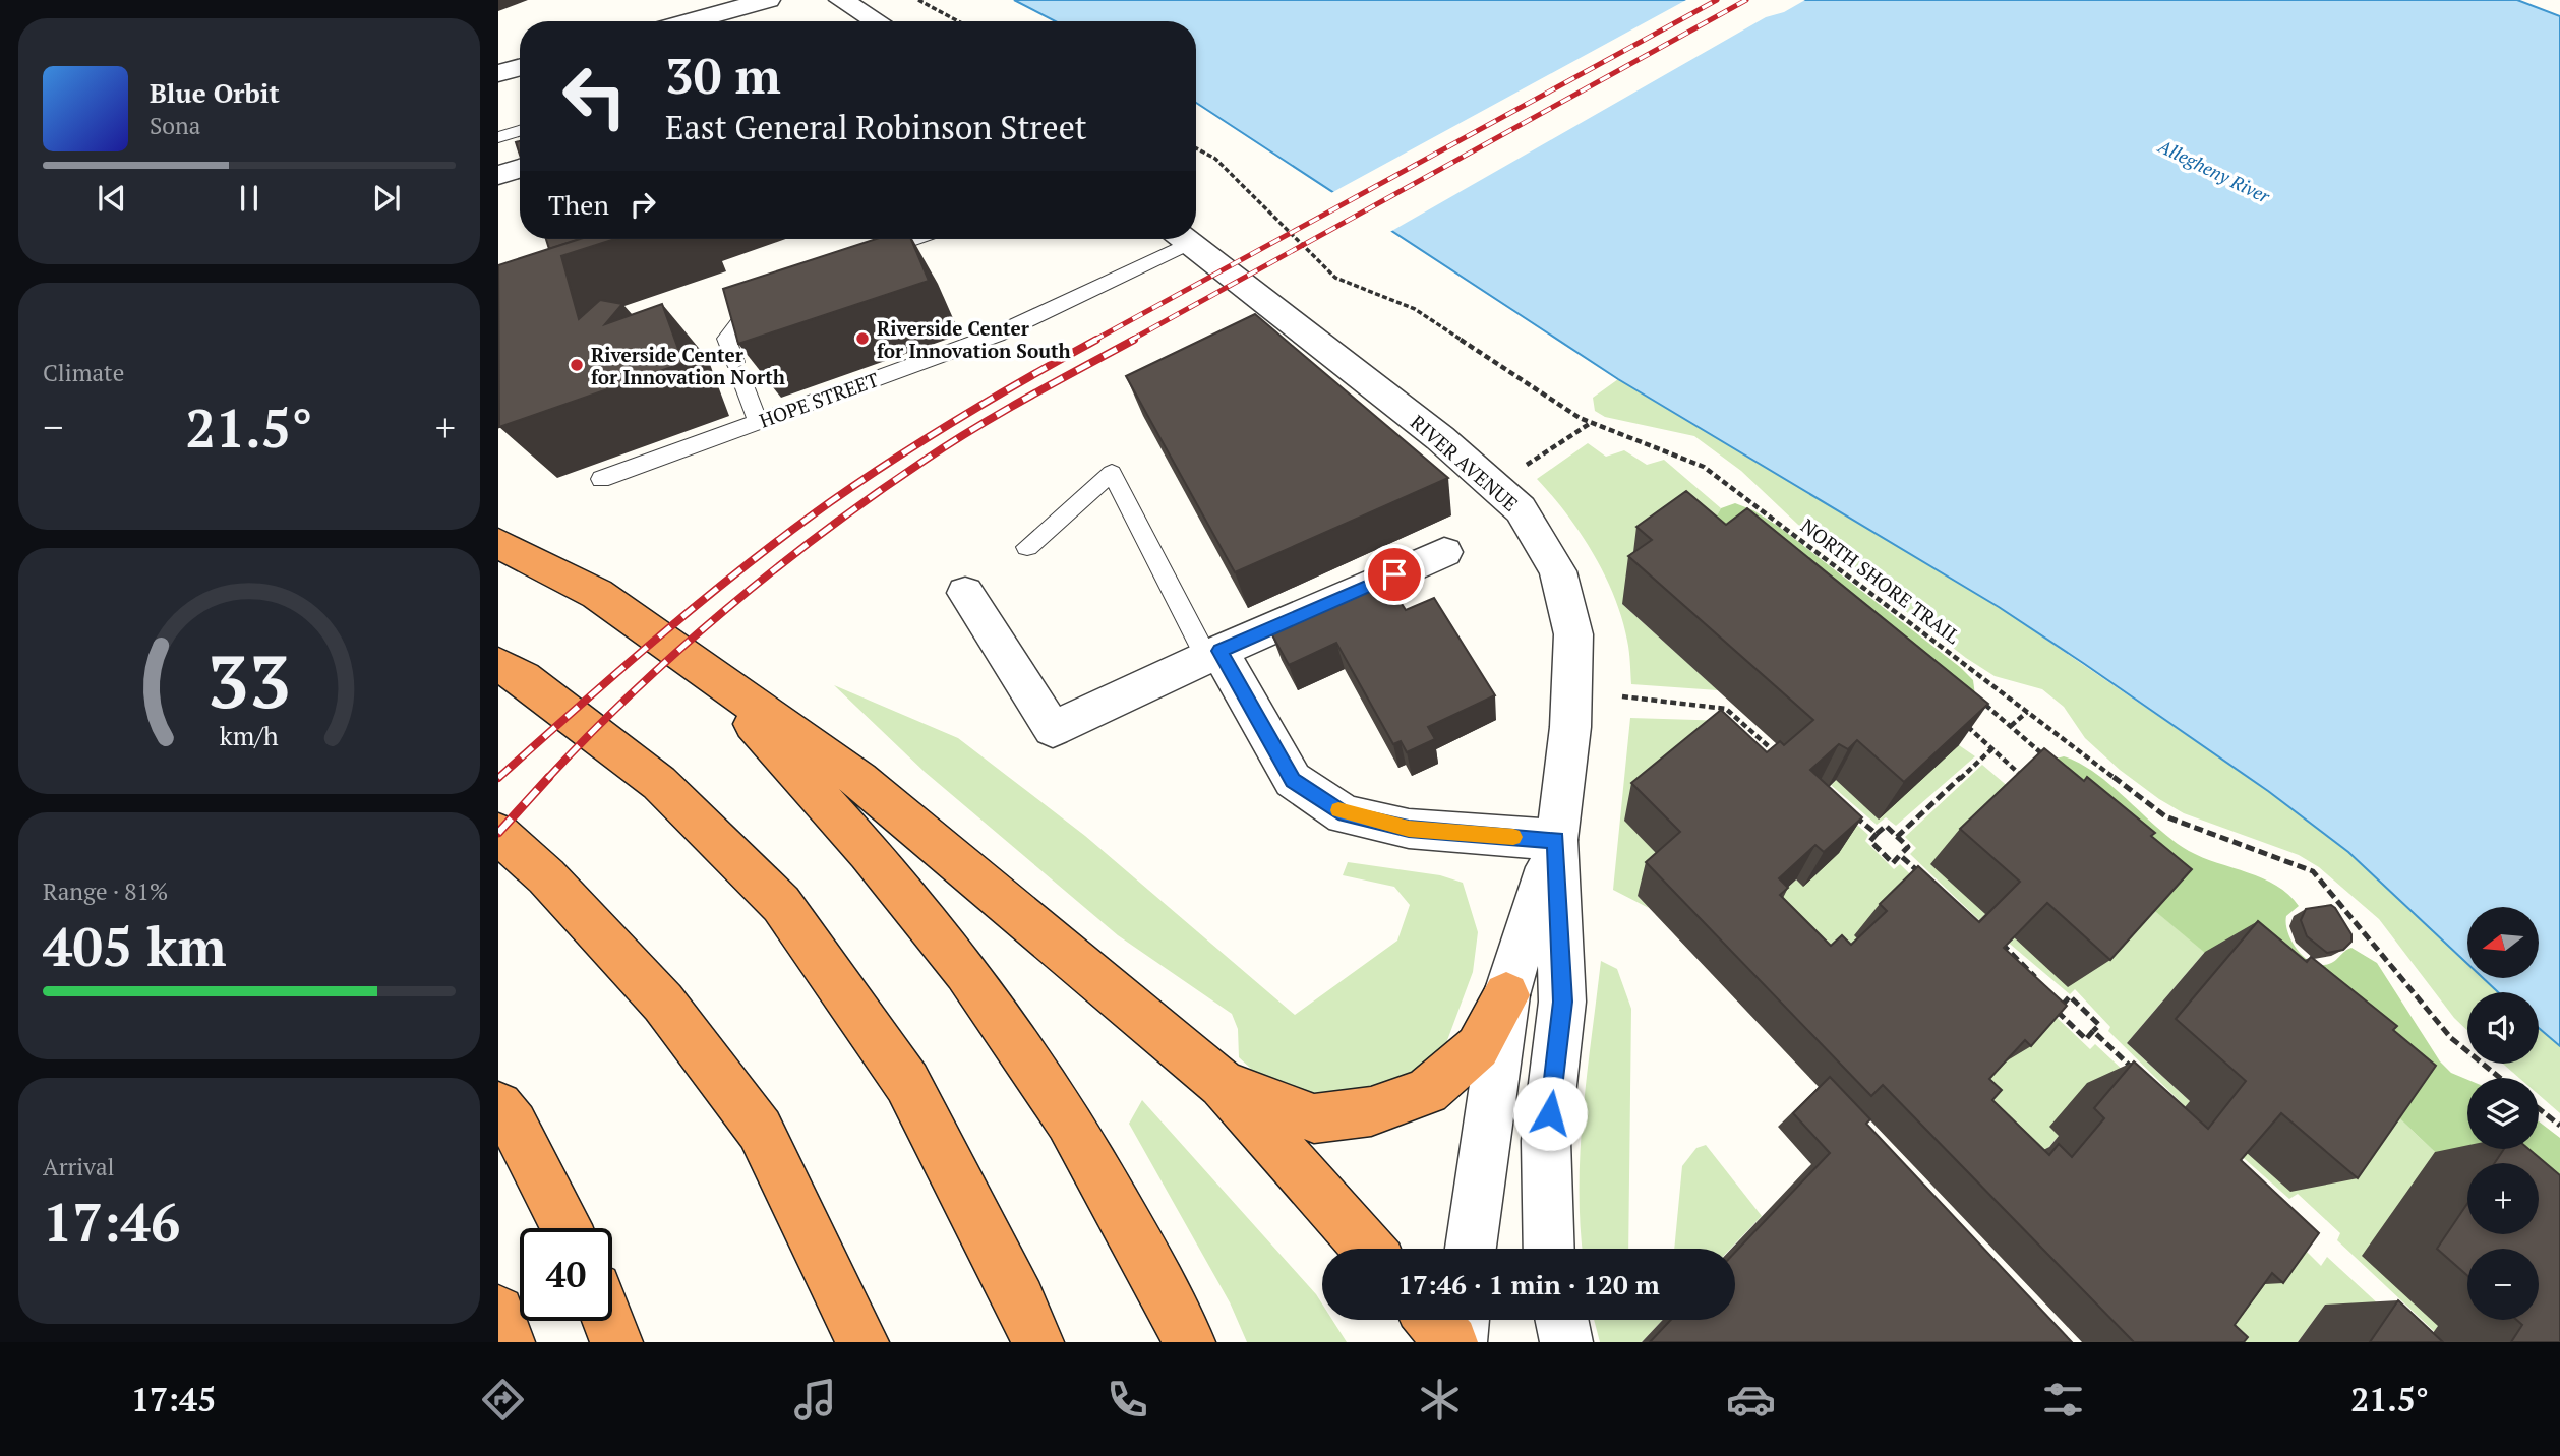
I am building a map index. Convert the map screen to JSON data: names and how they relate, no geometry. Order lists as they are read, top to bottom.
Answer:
{
  "streets": {
    "street": ["RIVER AVENUE"],
    "lane": ["HOPE STREET"],
    "path": ["NORTH SHORE TRAIL"]
  },
  "water": ["Allegheny River"],
  "places": ["Riverside Center for Innovation South", "Riverside Center for Innovation North"],
  "north": "left",
  "page": {
    "turn": ["30 m", "East General Robinson Street"],
    "song": ["Blue Orbit", "Sona"],
    "then": "Then",
    "tile": [
      "Climate",
      ["Range · 81%", "405 km"],
      ["Arrival", "17:46"]
    ],
    "heat": ["−", "21.5°", "+"],
    "map_buttons": ["+", "−"],
    "limit": "40",
    "trip": "17:46 · 1 min · 120 m",
    "tabs": ["17:45", "21.5°"],
    "gauge": ["33", "km/h"]
  }
}
